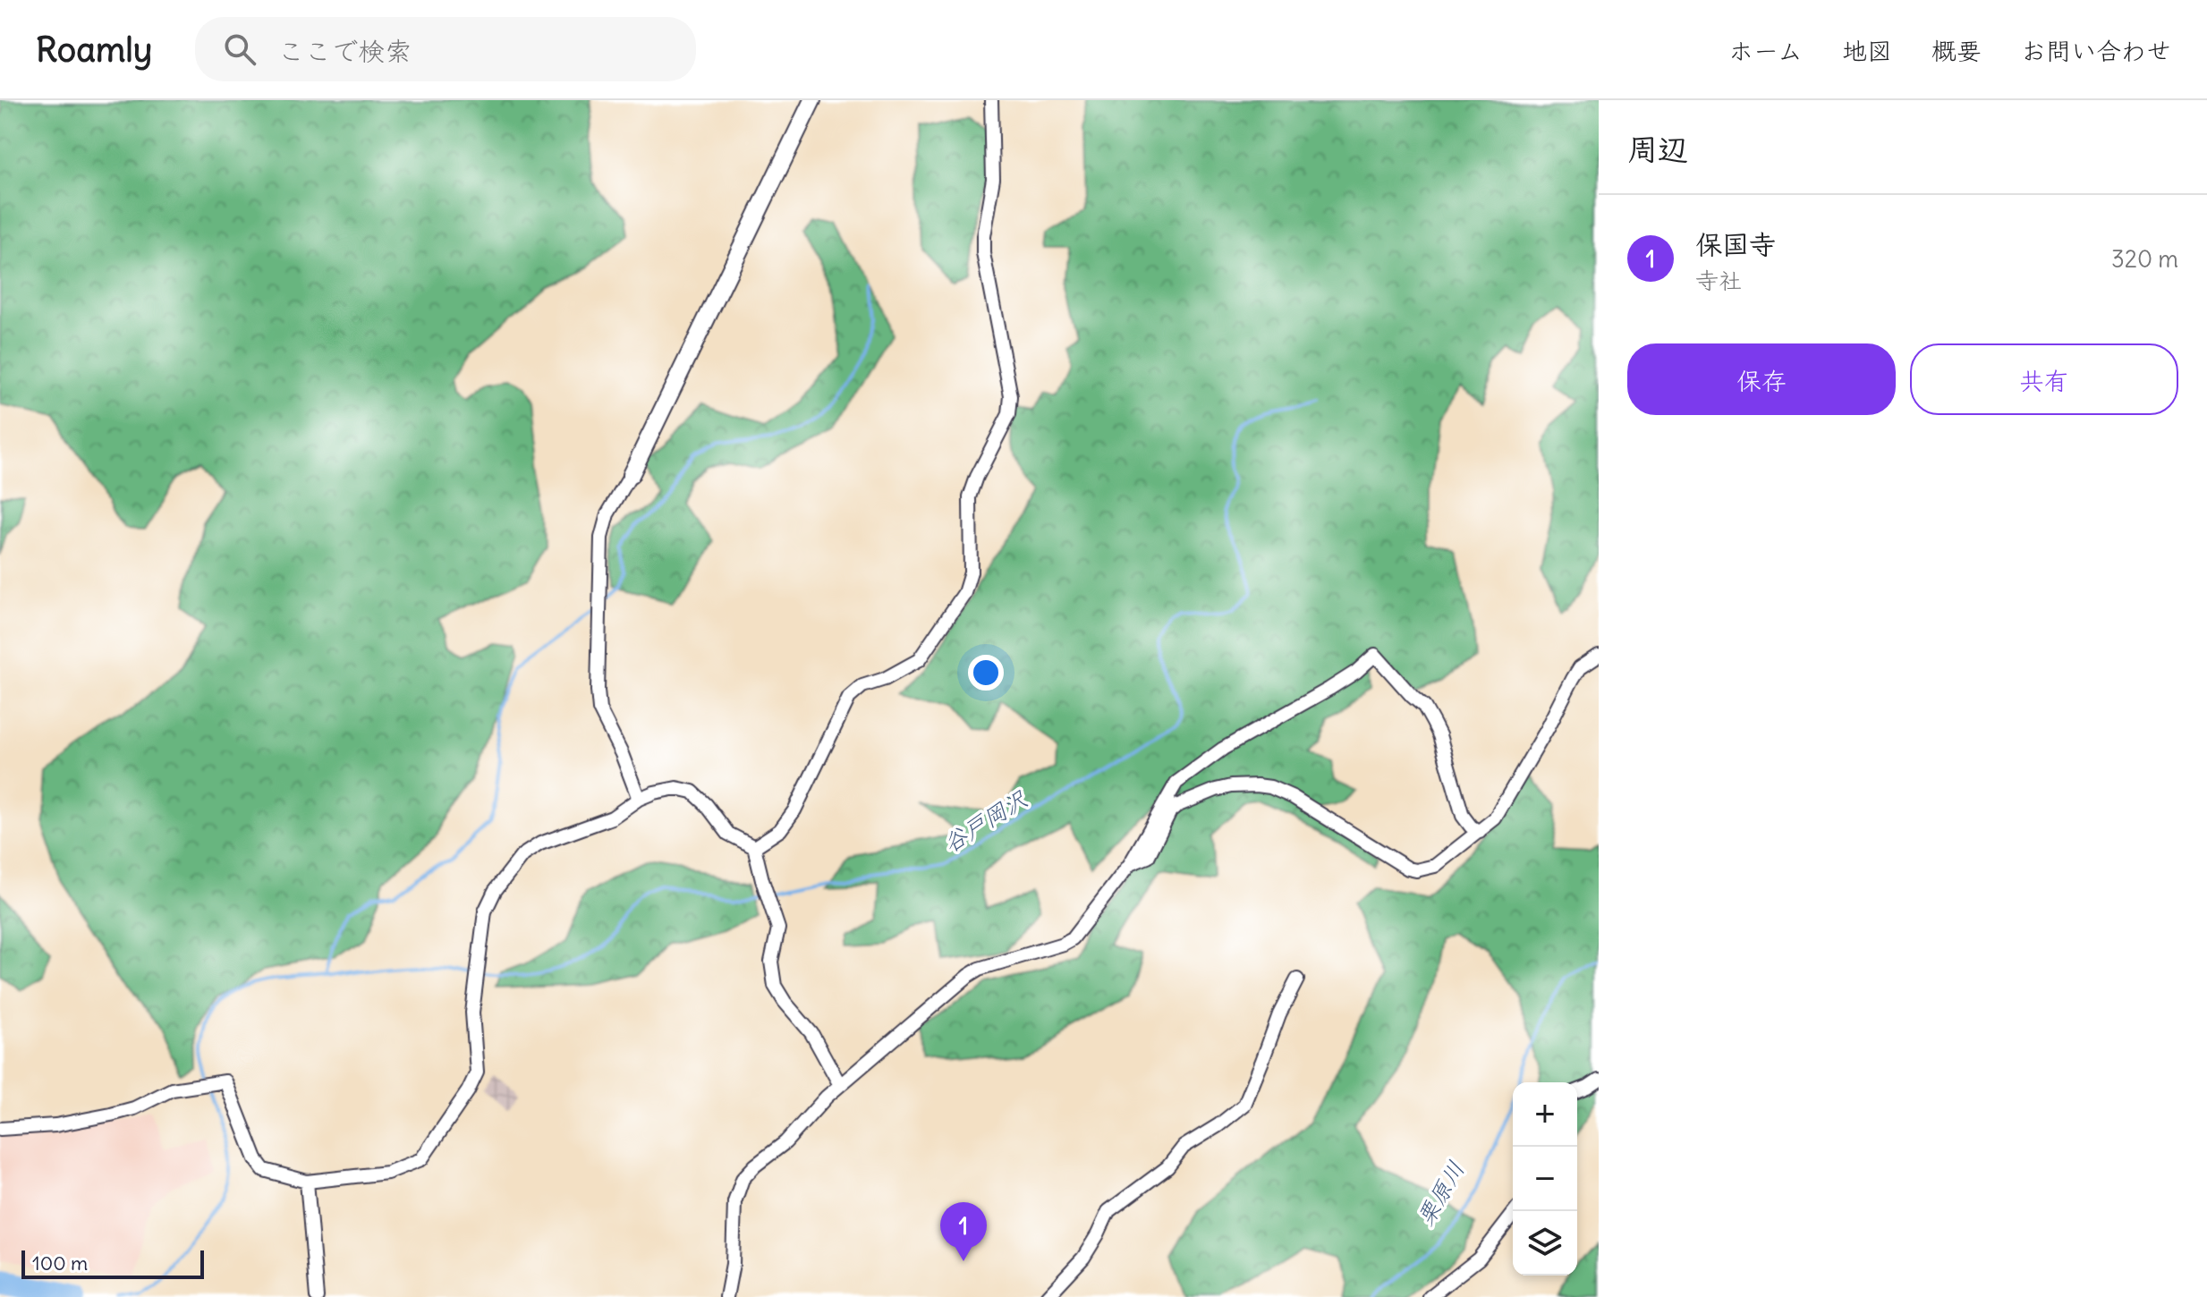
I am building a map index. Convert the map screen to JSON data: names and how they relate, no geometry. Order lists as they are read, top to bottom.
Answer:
{
  "water": ["谷戸岡沢", "栗原川"],
  "scale_bar": "100 m",
  "page": {
    "header": "Roamly",
    "search": "ここで検索",
    "nav": [
      "ホーム",
      "地図",
      "概要",
      "お問い合わせ"
    ],
    "heading": "周辺",
    "list": [
      {
        "mark": "1",
        "name": "保国寺",
        "note": "寺社",
        "value": "320 m"
      }
    ],
    "buttons": ["保存", "共有"],
    "map_buttons": ["+", "−"],
    "pins": "1",
    "scale": "100 m"
  }
}
